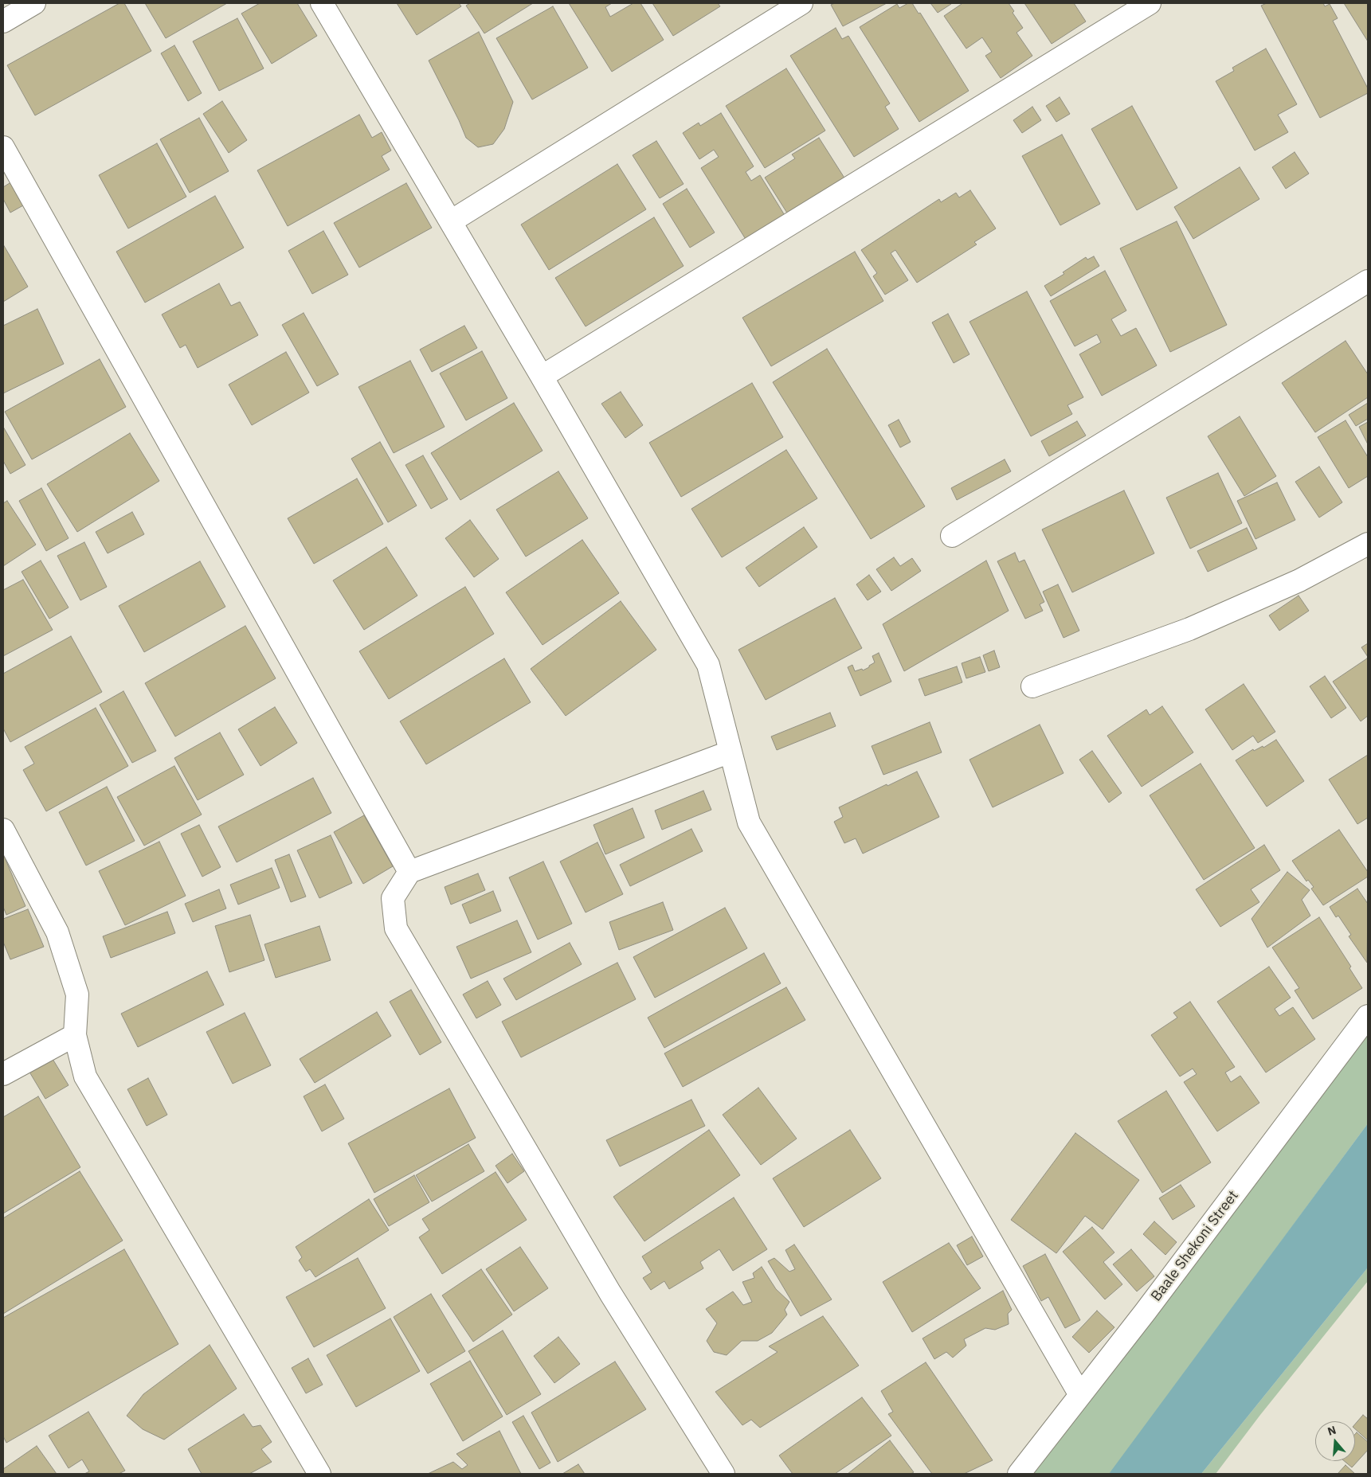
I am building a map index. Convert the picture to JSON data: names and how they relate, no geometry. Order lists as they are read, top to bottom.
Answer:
{
  "streets": {
    "street": ["Baale Shekoni Street"]
  },
  "north": "top"
}
